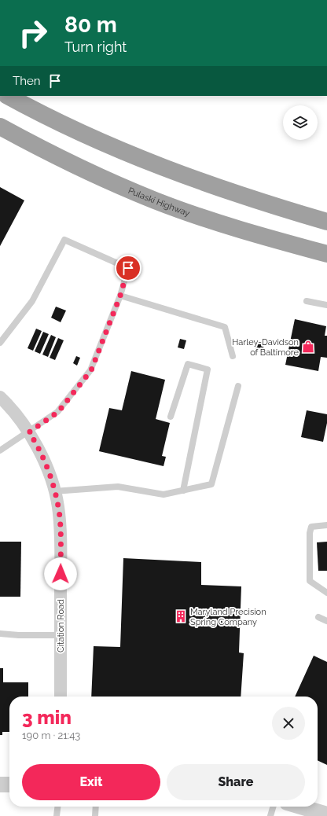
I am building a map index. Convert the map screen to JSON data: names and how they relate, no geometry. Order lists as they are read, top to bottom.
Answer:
{
  "streets": {
    "highway": ["Pulaski Highway"],
    "street": ["Citation Road"]
  },
  "places": {
    "shop": ["Harley-Davidson of Baltimore"],
    "building": ["Maryland Precision Spring Company"]
  },
  "page": {
    "turn": ["80 m", "Turn right"],
    "then": "Then",
    "heading": ["3 min", "190 m · 21:43"],
    "buttons": ["Exit", "Share"]
  }
}
